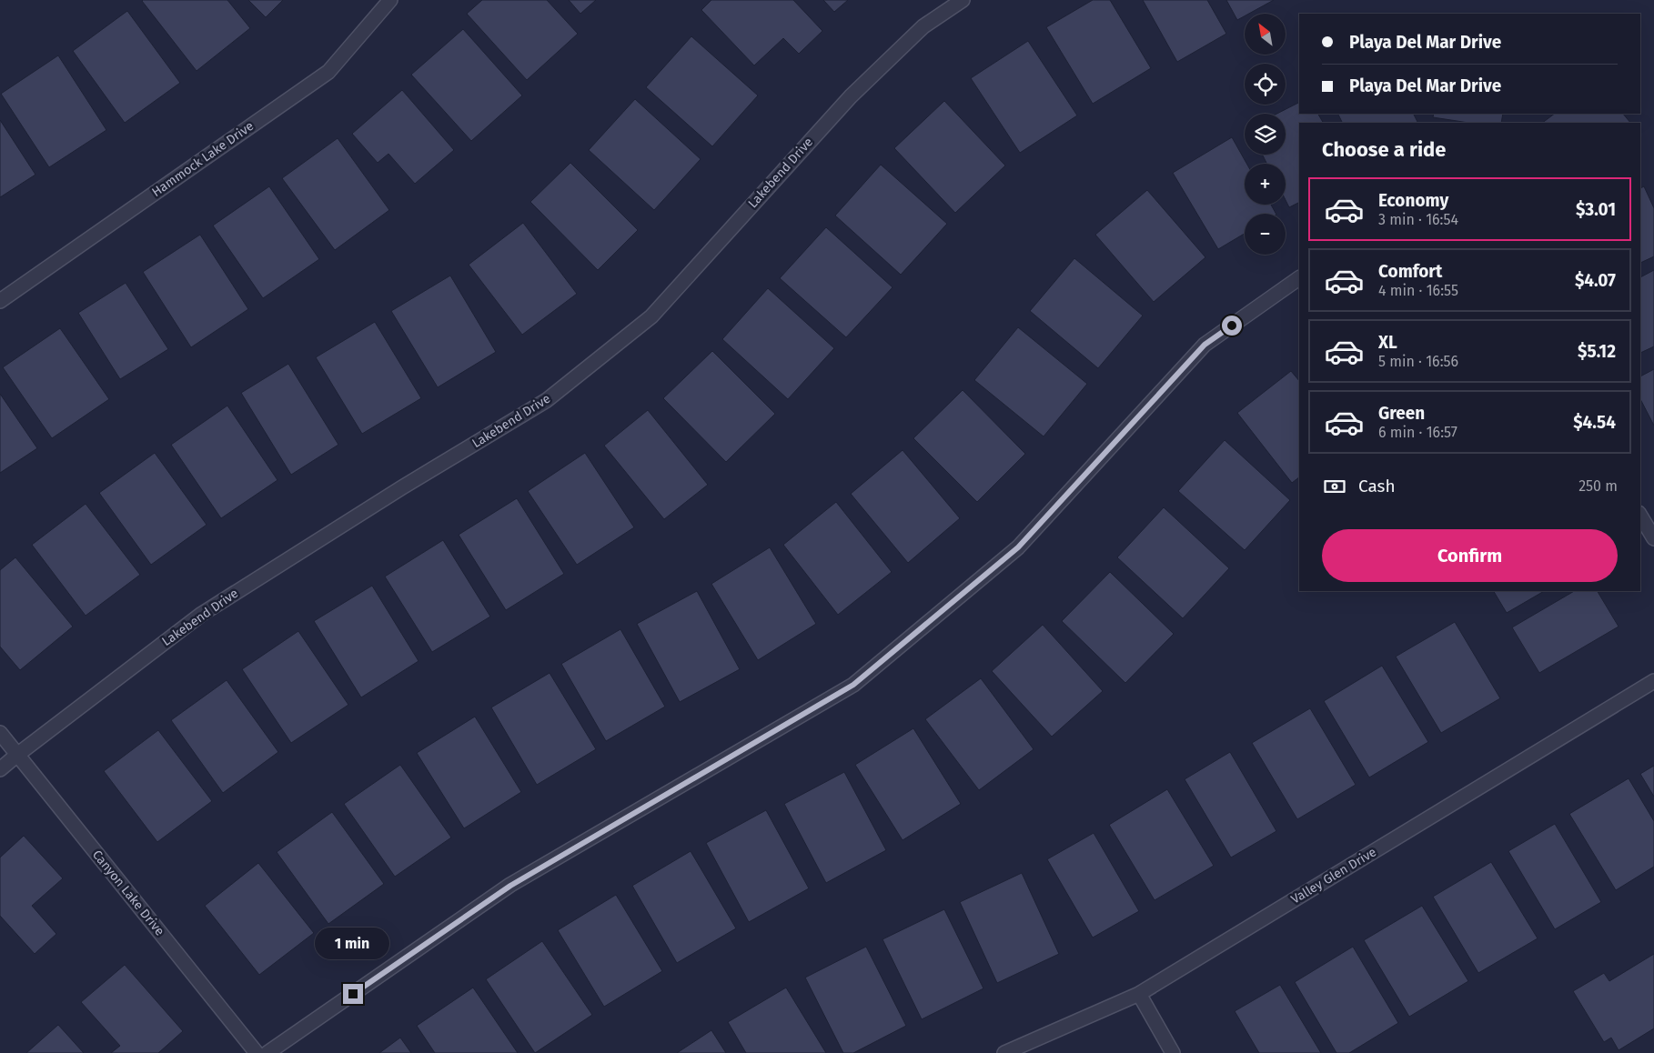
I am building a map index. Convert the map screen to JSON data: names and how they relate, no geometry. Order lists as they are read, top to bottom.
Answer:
{
  "streets": {
    "street": [
      "Hammock Lake Drive",
      "Lakebend Drive",
      "Valley Glen Drive",
      "Canyon Lake Drive"
    ]
  },
  "crossings": [
    ["Lakebend Drive", "Canyon Lake Drive"]
  ],
  "north": "top left",
  "page": {
    "map_buttons": ["+", "−"],
    "banner": ["Playa Del Mar Drive", "Playa Del Mar Drive"],
    "heading": "Choose a ride",
    "list": [
      {
        "name": "Economy",
        "note": "3 min · 16:54",
        "value": "$3.01"
      },
      {
        "name": "Comfort",
        "note": "4 min · 16:55",
        "value": "$4.07"
      },
      {
        "name": "XL",
        "note": "5 min · 16:56",
        "value": "$5.12"
      },
      {
        "name": "Green",
        "note": "6 min · 16:57",
        "value": "$4.54"
      }
    ],
    "pay": ["Cash", "250 m"],
    "buttons": "Confirm",
    "bubble": "1 min"
  }
}
